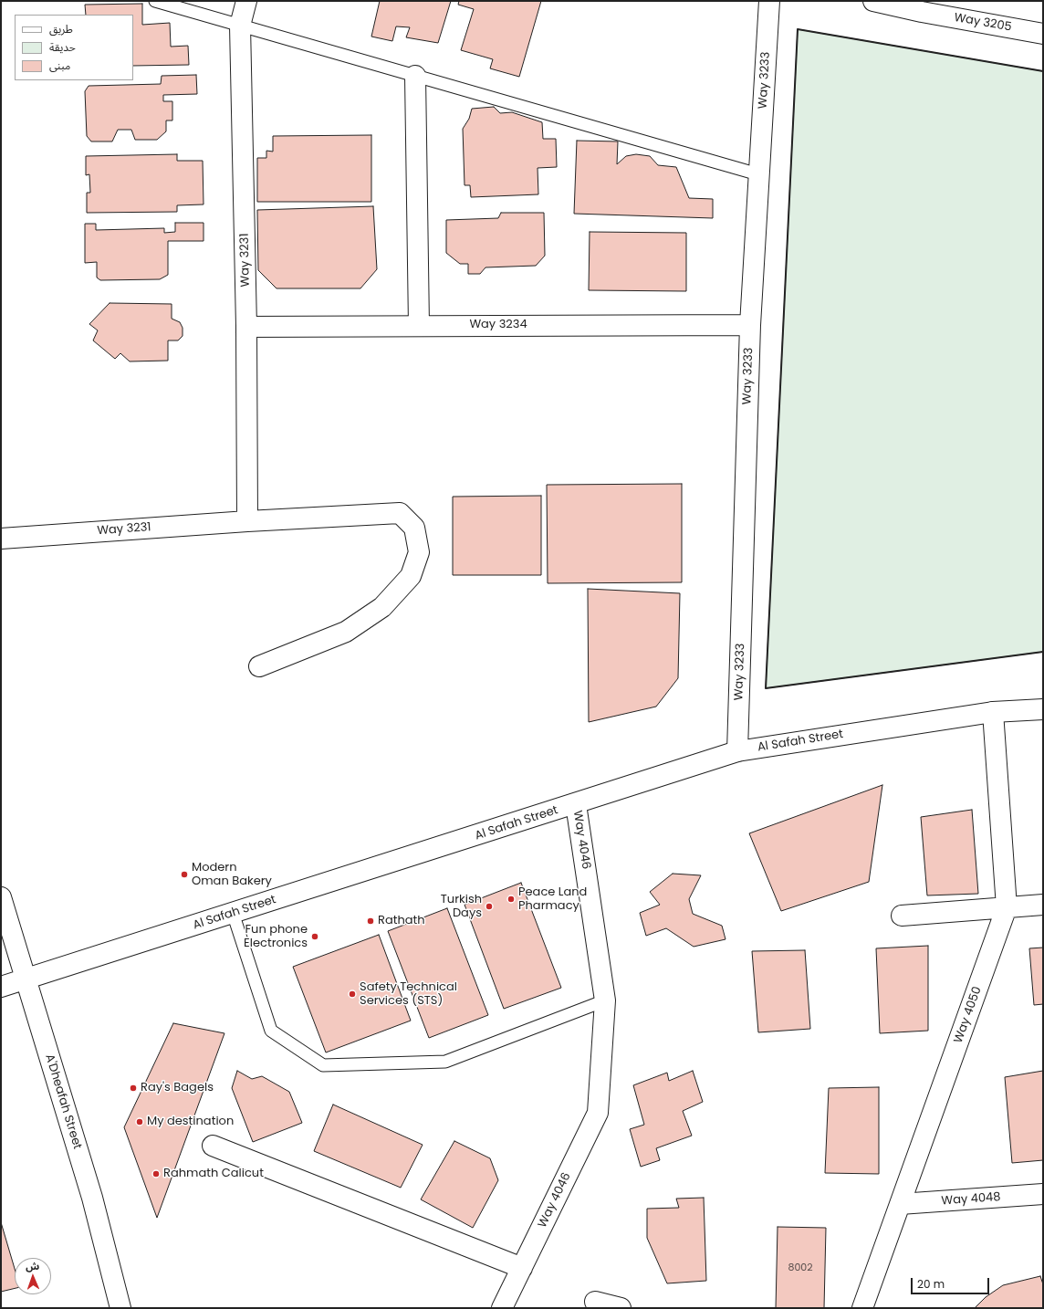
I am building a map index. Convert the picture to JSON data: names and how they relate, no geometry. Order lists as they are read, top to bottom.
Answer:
{
  "streets": {
    "street": [
      "Way 3205",
      "Way 3233",
      "Way 3231",
      "Way 3234",
      "Al Safah Street",
      "Way 4046",
      "Way 4050",
      "A'Dheafah Street",
      "Way 4048"
    ]
  },
  "crossings": [
    ["Way 3233", "Way 3234"],
    ["Way 3233", "Al Safah Street"],
    ["Way 3231", "Way 3234"],
    ["Al Safah Street", "Way 4046"],
    ["Al Safah Street", "Way 4050"],
    ["Al Safah Street", "A'Dheafah Street"],
    ["Way 4050", "Way 4048"]
  ],
  "places": [
    "Modern Oman Bakery",
    "Peace Land Pharmacy",
    "Turkish Days",
    "Rathath",
    "Fun phone Electronics",
    "Safety Technical Services (STS)",
    "Ray's Bagels",
    "My destination",
    "Rahmath Calicut"
  ],
  "house_numbers": ["8002"],
  "legend": ["طريق", "حديقة", "مبنى"],
  "scale_bar": "20 m",
  "north": "top"
}
